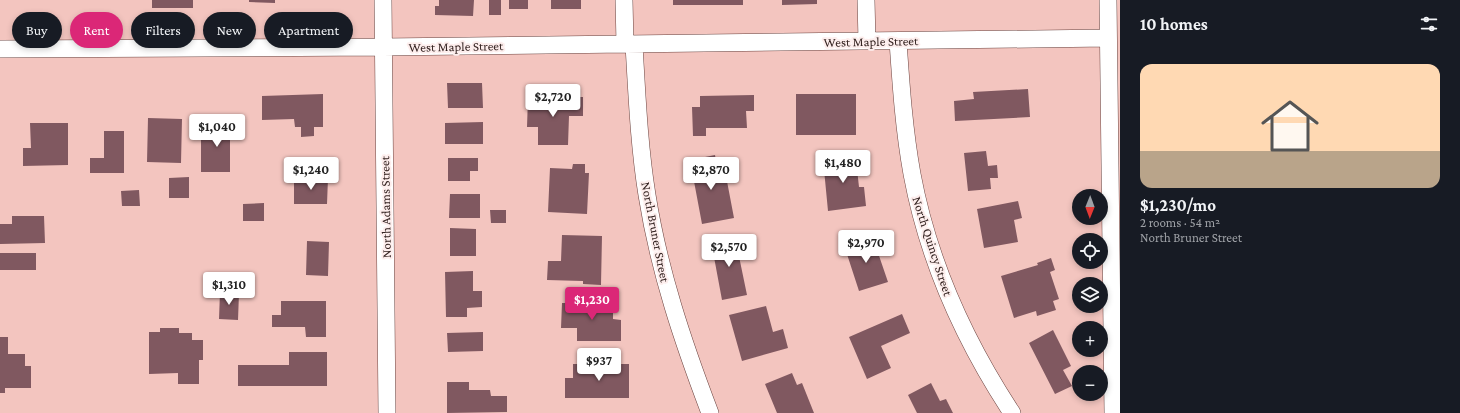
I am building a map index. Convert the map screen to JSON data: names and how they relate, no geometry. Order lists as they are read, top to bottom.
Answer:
{
  "streets": {
    "street": [
      "West Maple Street",
      "North Adams Street",
      "North Bruner Street",
      "North Quincy Street"
    ]
  },
  "crossings": [
    ["West Maple Street", "North Adams Street"],
    ["West Maple Street", "North Bruner Street"],
    ["West Maple Street", "North Quincy Street"]
  ],
  "north": "bottom",
  "page": {
    "heading": "10 homes",
    "chip": [
      "Buy",
      "Rent",
      "Filters",
      "New",
      "Apartment"
    ],
    "list": [
      {
        "name": "$1,230/mo",
        "note": "2 rooms · 54 m² · North Bruner Street"
      }
    ],
    "price": [
      "$2,720",
      "$1,040",
      "$1,480",
      "$1,240",
      "$2,870",
      "$2,970",
      "$2,570",
      "$1,310",
      "$1,230",
      "$937"
    ],
    "map_buttons": ["+", "−"]
  }
}
